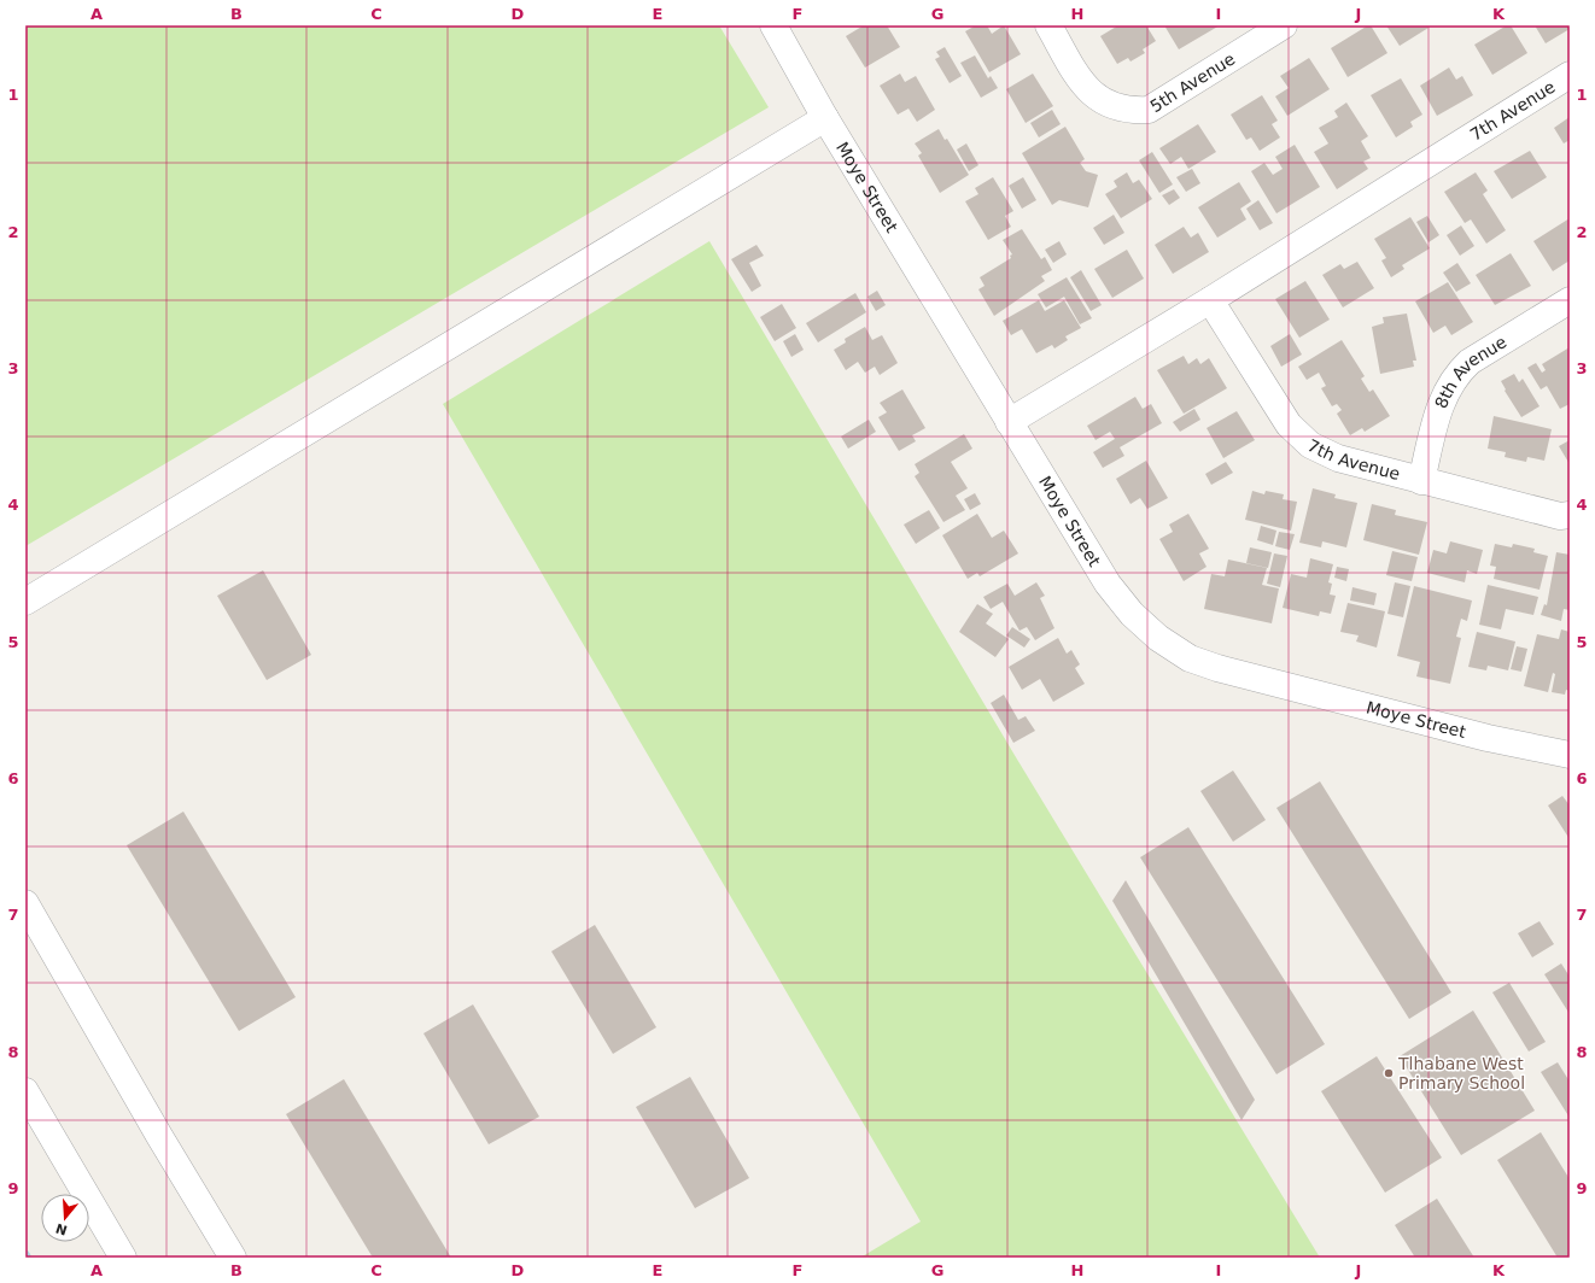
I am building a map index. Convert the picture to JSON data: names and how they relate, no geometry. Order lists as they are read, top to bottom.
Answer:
{
  "streets": {
    "street": [
      "5th Avenue",
      "7th Avenue",
      "Moye Street",
      "8th Avenue"
    ]
  },
  "crossings": [
    ["7th Avenue", "Moye Street"],
    ["7th Avenue", "8th Avenue"]
  ],
  "places": ["Tlhabane West Primary School"],
  "north": "bottom",
  "grid": {
    "columns": [
      "A",
      "B",
      "C",
      "D",
      "E",
      "F",
      "G",
      "H",
      "I",
      "J",
      "K"
    ],
    "rows": [
      "1",
      "2",
      "3",
      "4",
      "5",
      "6",
      "7",
      "8",
      "9"
    ]
  }
}
